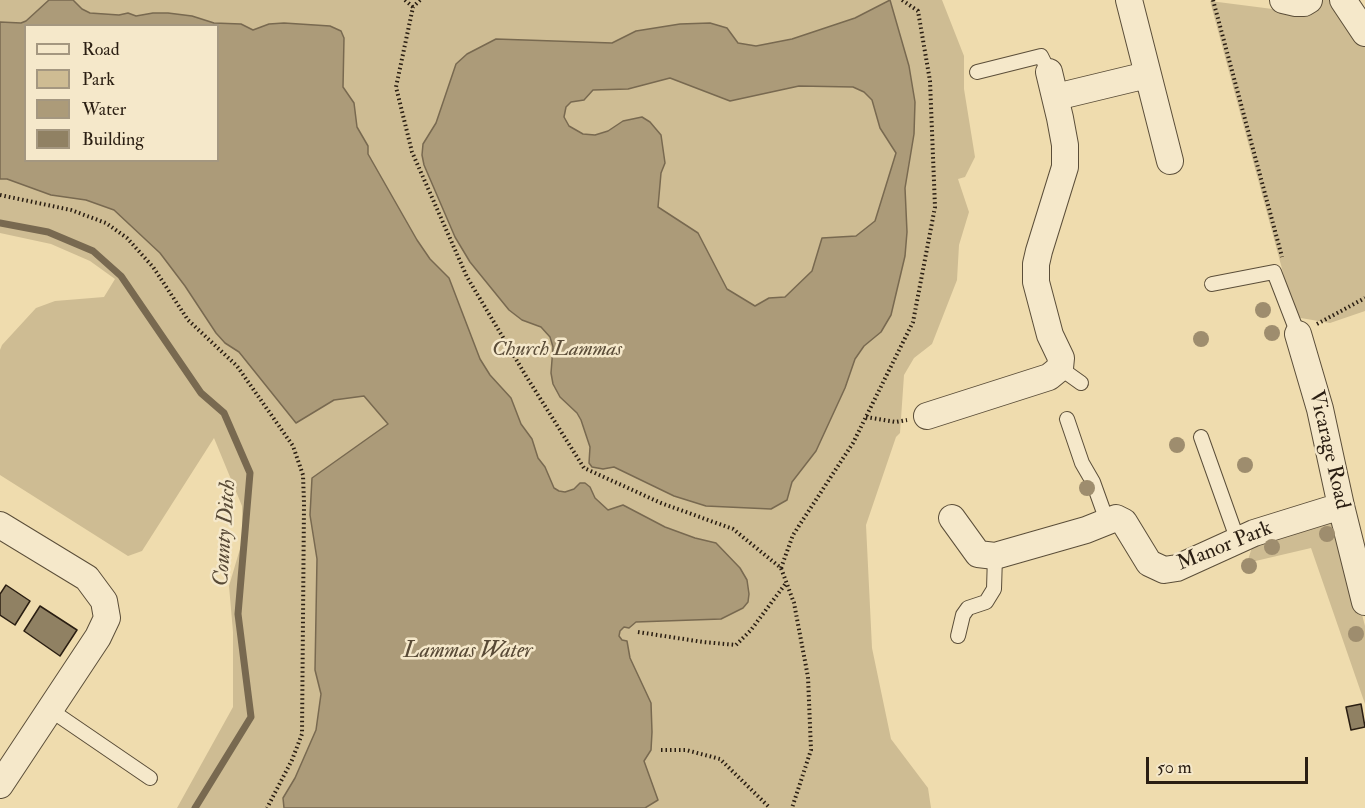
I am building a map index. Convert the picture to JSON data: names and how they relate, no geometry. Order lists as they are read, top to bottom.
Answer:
{
  "streets": {
    "street": ["Vicarage Road", "Manor Park"]
  },
  "crossings": [
    ["Vicarage Road", "Manor Park"]
  ],
  "water": ["County Ditch", "Lammas Water"],
  "parks": ["Church Lammas"],
  "legend": [
    "Road",
    "Park",
    "Water",
    "Building"
  ],
  "scale_bar": "50 m"
}
